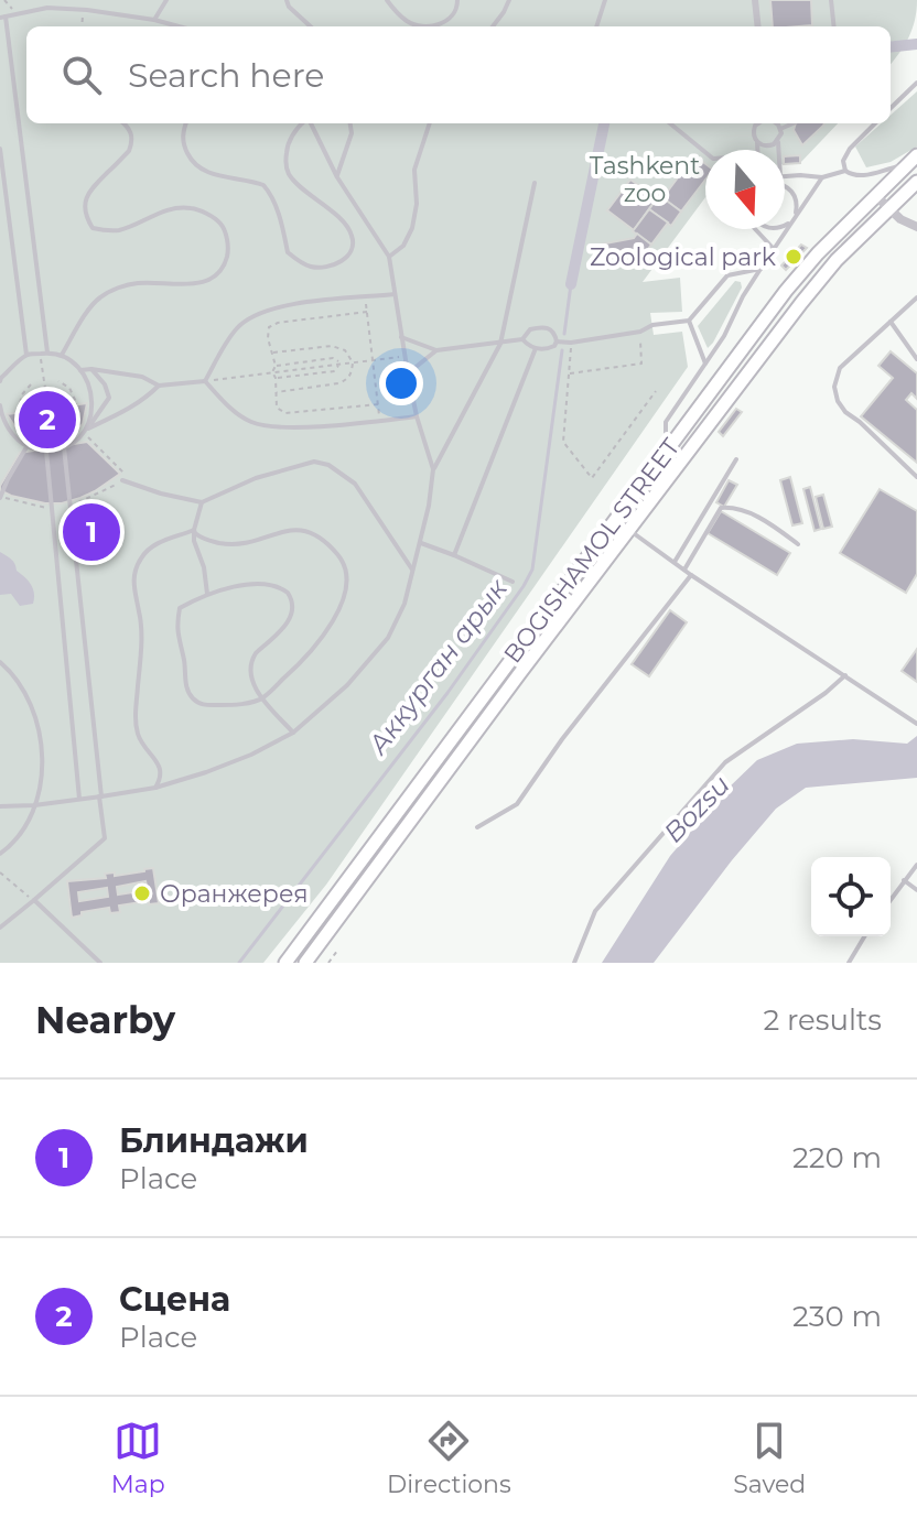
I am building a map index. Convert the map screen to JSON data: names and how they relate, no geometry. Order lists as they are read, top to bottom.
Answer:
{
  "streets": {
    "main road": ["BOGISHAMOL STREET"]
  },
  "water": ["Аккурган арык", "Bozsu"],
  "parks": ["Tashkent zoo"],
  "places": ["Zoological park", "Оранжерея"],
  "north": "bottom",
  "page": {
    "search": "Search here",
    "pins": ["2", "1"],
    "heading": ["Nearby", "2 results"],
    "list": [
      {
        "mark": "1",
        "name": "Блиндажи",
        "note": "Place",
        "value": "220 m"
      },
      {
        "mark": "2",
        "name": "Сцена",
        "note": "Place",
        "value": "230 m"
      }
    ],
    "nav": ["Map", "Directions", "Saved"]
  }
}
